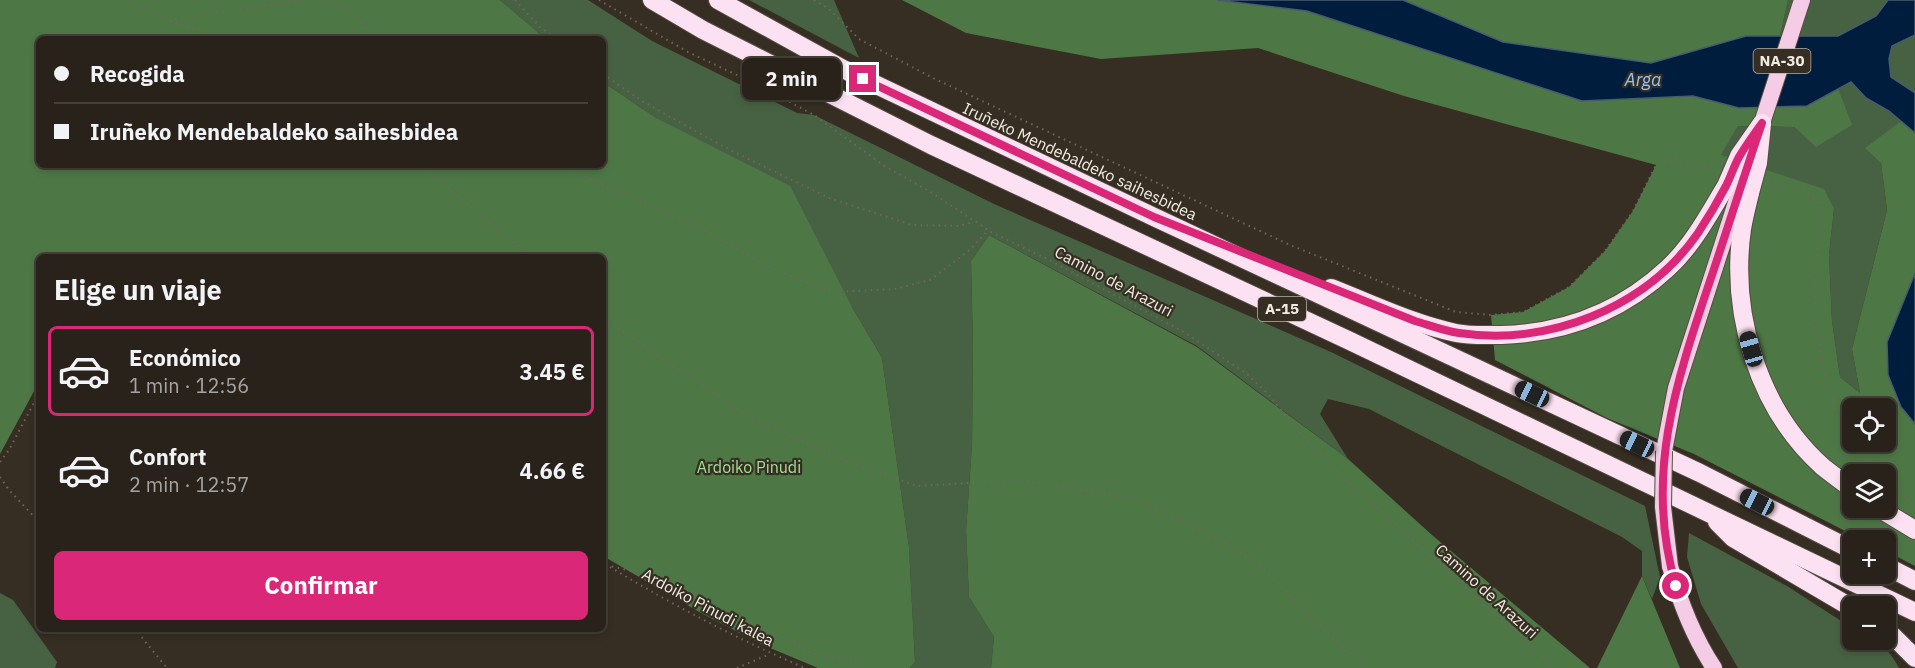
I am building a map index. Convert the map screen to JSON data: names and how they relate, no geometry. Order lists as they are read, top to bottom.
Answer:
{
  "streets": {
    "highway": ["NA-30", "Iruñeko Mendebaldeko saihesbidea", "A-15"],
    "path": ["Camino de Arazuri", "Ardoiko Pinudi kalea"]
  },
  "water": ["Arga"],
  "parks": ["Ardoiko Pinudi"],
  "page": {
    "banner": ["Recogida", "Iruñeko Mendebaldeko saihesbidea"],
    "bubble": "2 min",
    "heading": "Elige un viaje",
    "list": [
      {
        "name": "Económico",
        "note": "1 min · 12:56",
        "value": "3.45 €"
      },
      {
        "name": "Confort",
        "note": "2 min · 12:57",
        "value": "4.66 €"
      }
    ],
    "map_buttons": ["+", "−"],
    "buttons": "Confirmar"
  }
}
